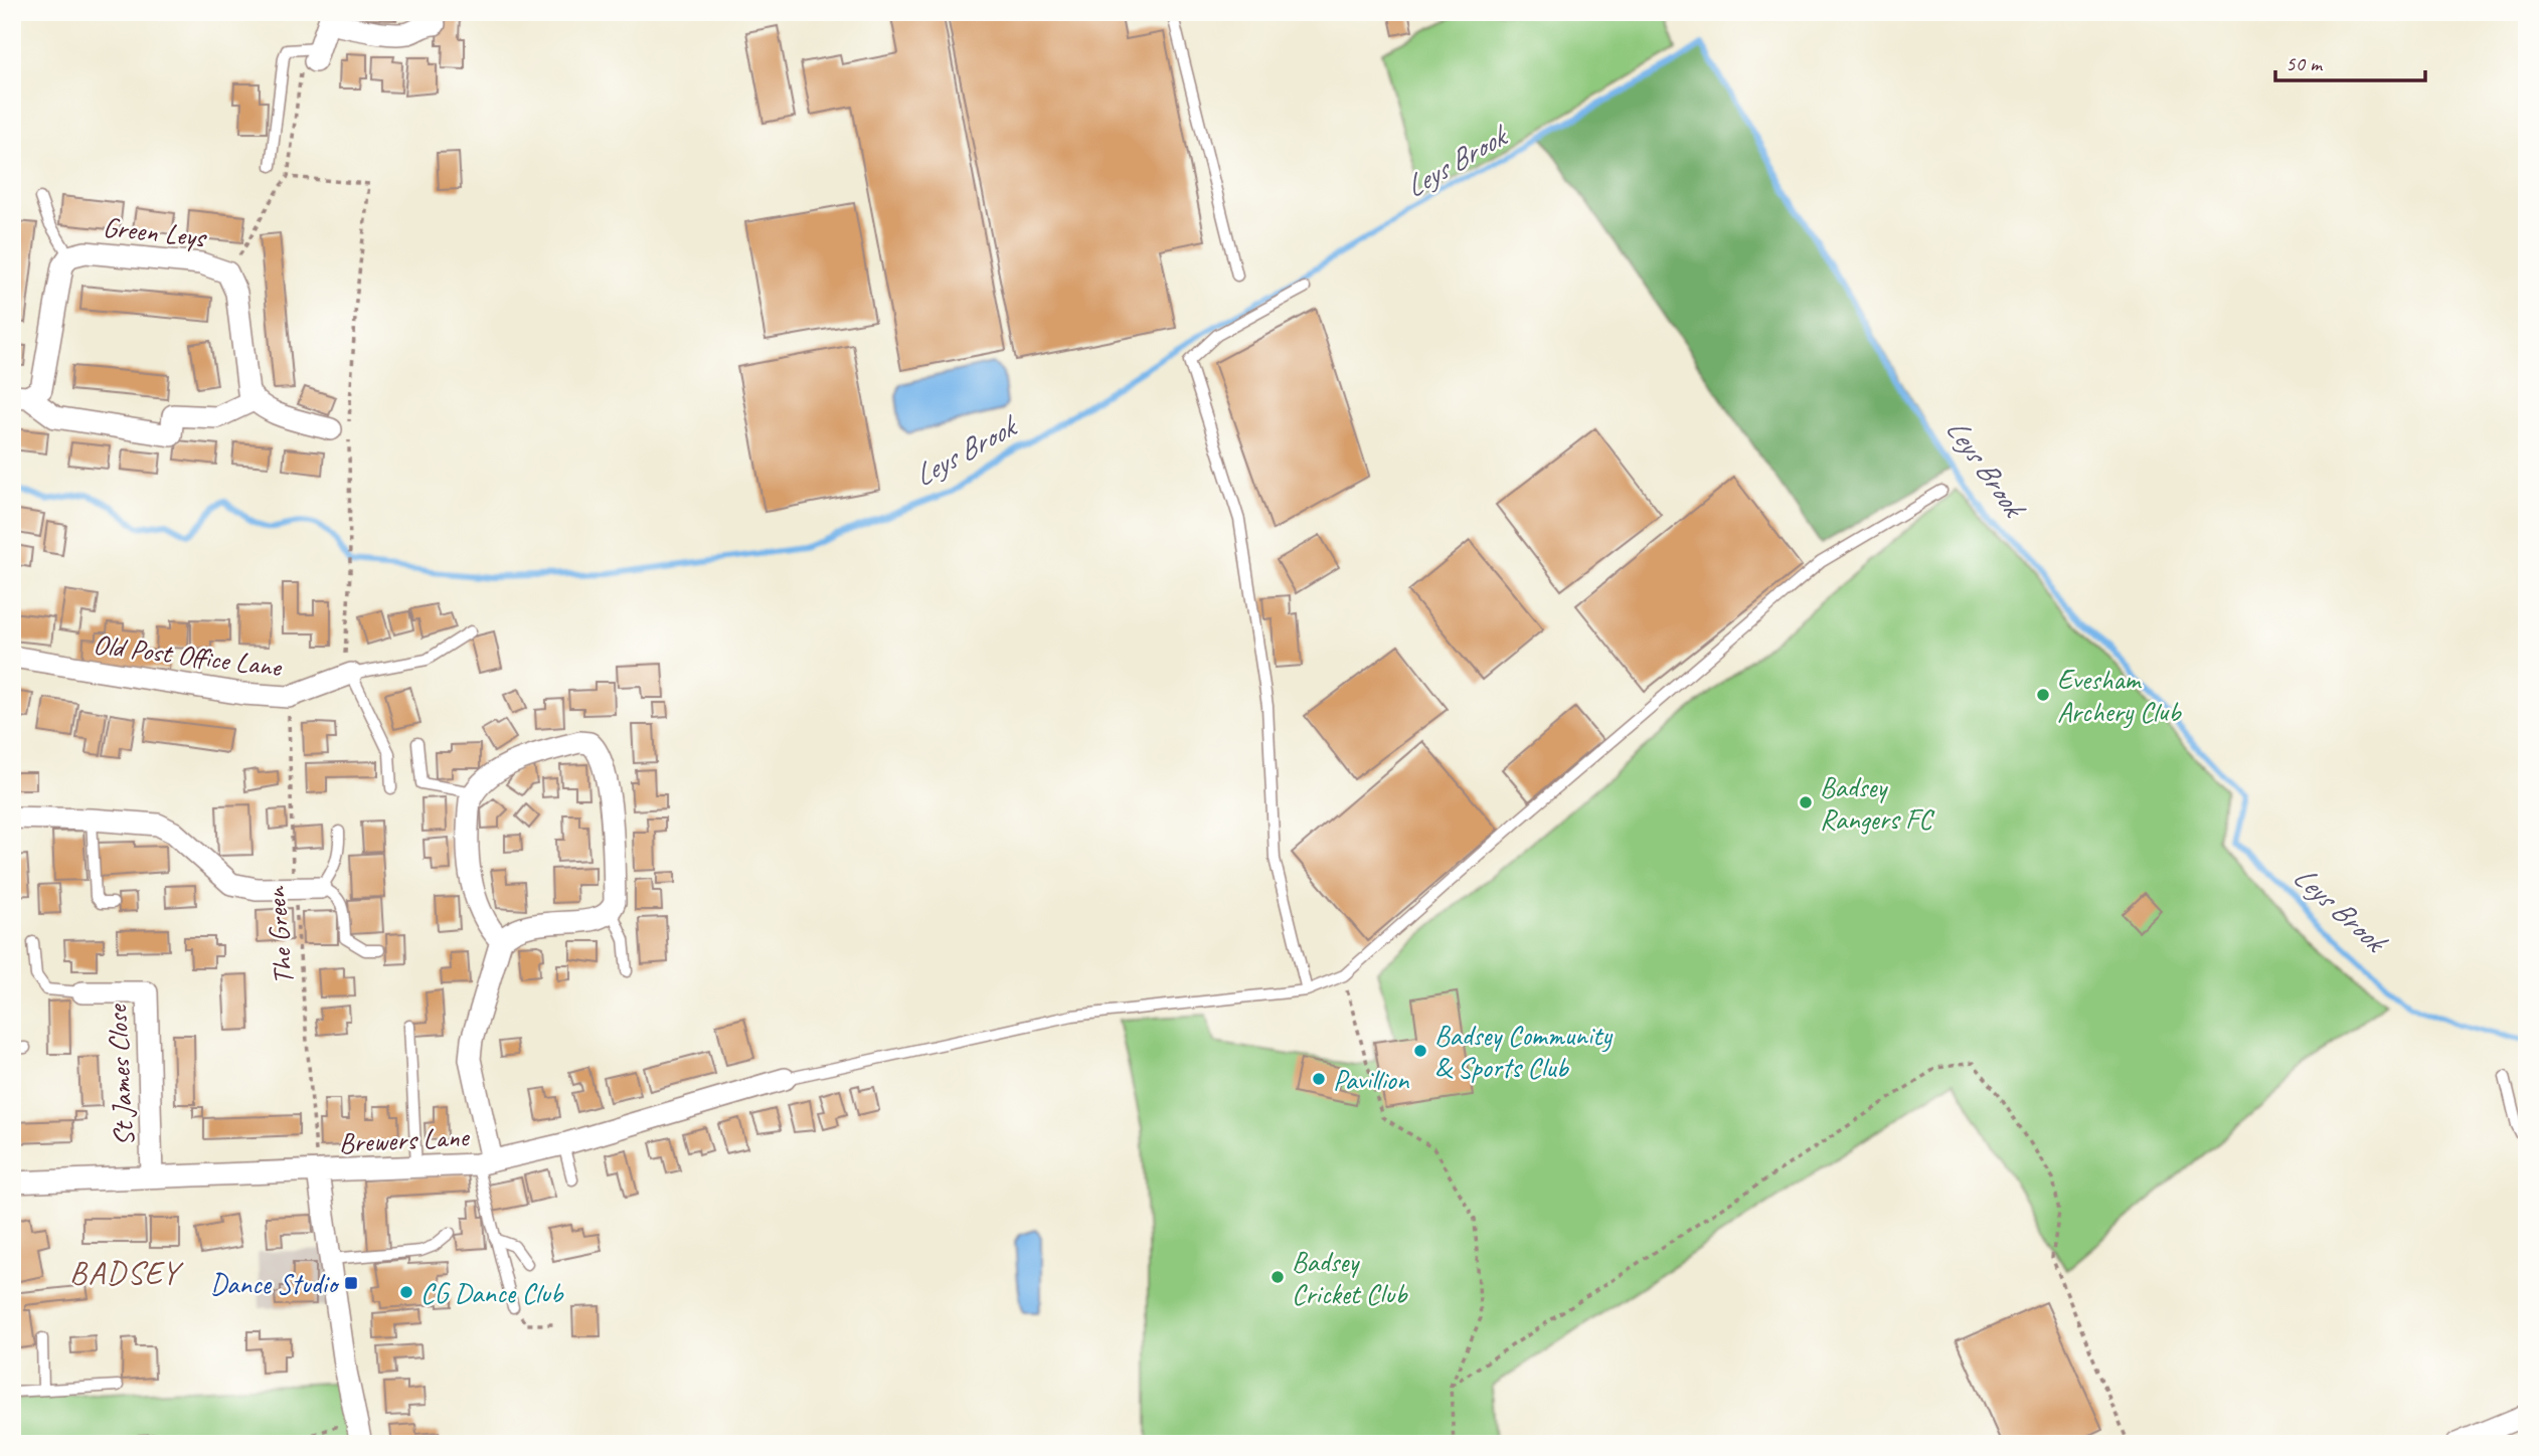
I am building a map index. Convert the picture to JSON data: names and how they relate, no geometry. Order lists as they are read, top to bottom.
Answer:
{
  "streets": {
    "street": [
      "Green Leys",
      "Old Post Office Lane",
      "St James Close",
      "Brewers Lane"
    ],
    "path": ["The Green"]
  },
  "crossings": [
    ["Old Post Office Lane", "The Green"],
    ["The Green", "Brewers Lane"],
    ["St James Close", "Brewers Lane"]
  ],
  "districts": ["BADSEY"],
  "water": ["Leys Brook"],
  "places": {
    "other": [
      "Evesham Archery Club",
      "Badsey Rangers FC",
      "Badsey Community & Sports Club",
      "Pavillion",
      "Badsey Cricket Club",
      "CG Dance Club"
    ],
    "transit": ["Dance Studio"]
  },
  "scale_bar": "50 m"
}
